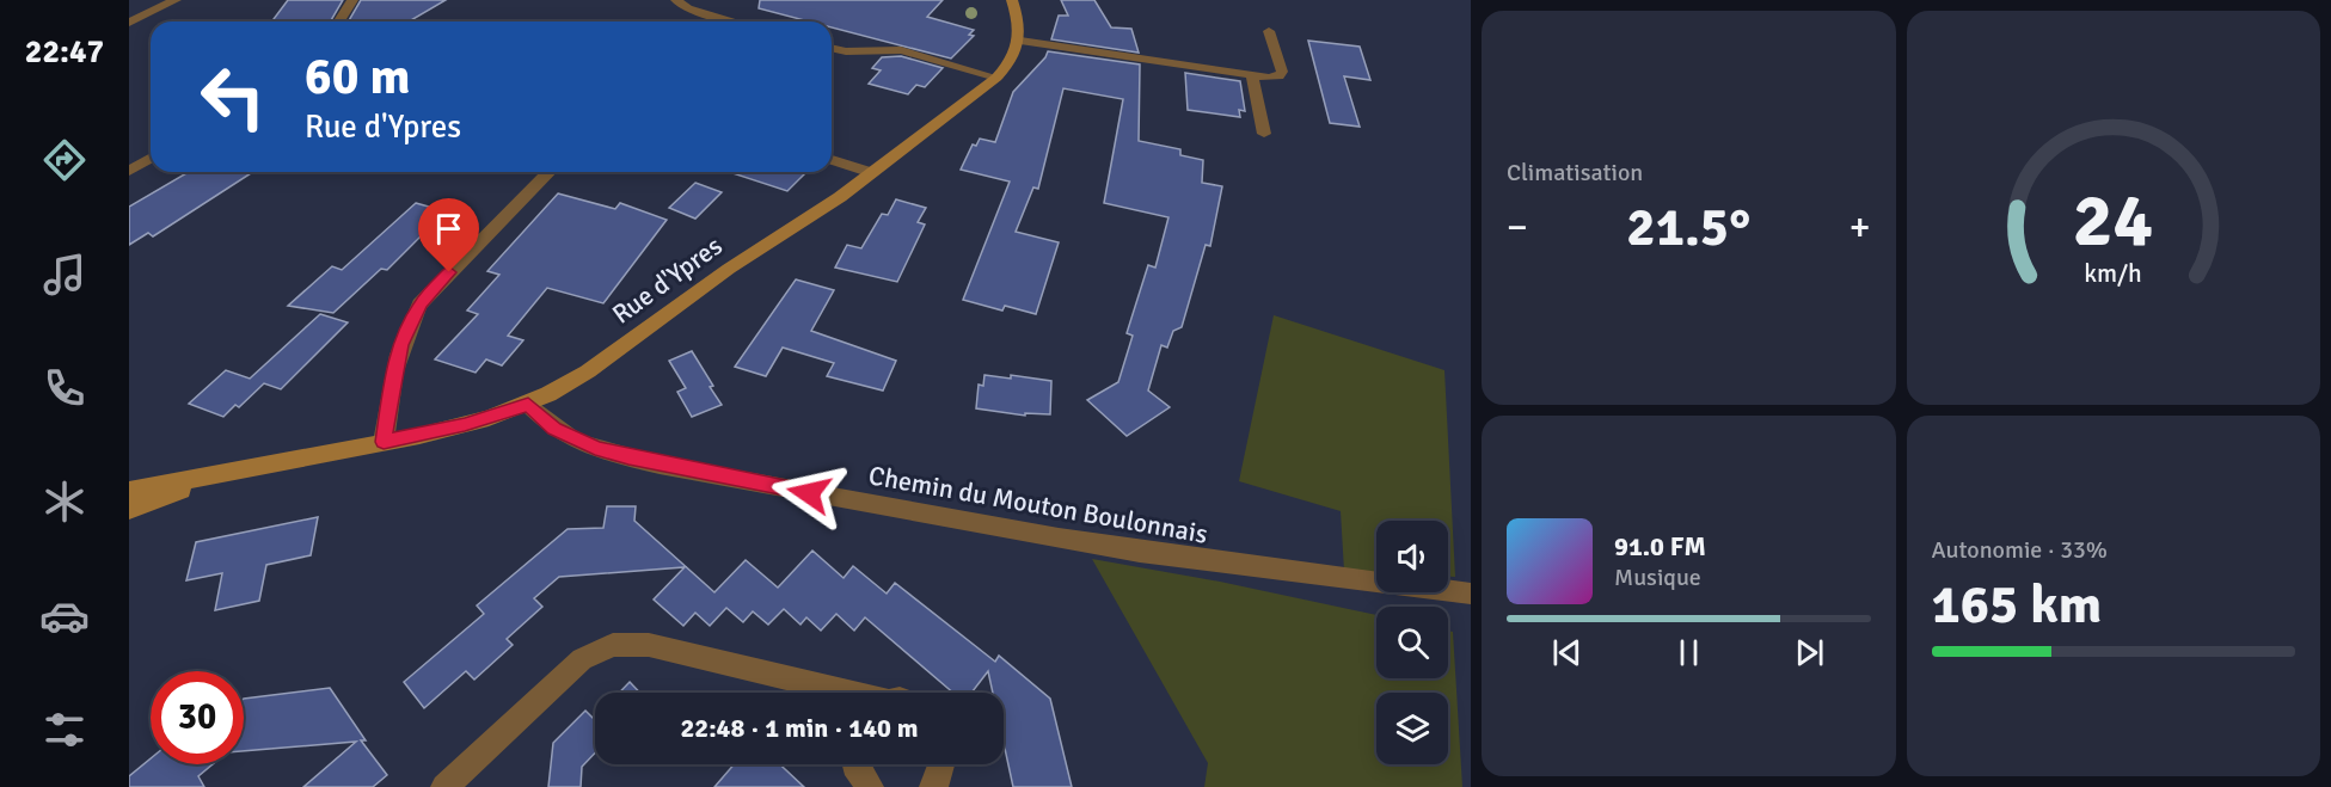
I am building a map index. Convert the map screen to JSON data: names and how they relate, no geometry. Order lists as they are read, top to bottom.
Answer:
{
  "streets": {
    "main road": ["Rue d'Ypres"],
    "street": ["Chemin du Mouton Boulonnais"]
  },
  "crossings": [
    ["Rue d'Ypres", "Chemin du Mouton Boulonnais"]
  ],
  "page": {
    "tabs": "22:47",
    "tile": [
      "Climatisation",
      ["Autonomie · 33%", "165 km"]
    ],
    "turn": ["60 m", "Rue d'Ypres"],
    "heat": ["−", "21.5°", "+"],
    "song": ["91.0 FM", "Musique"],
    "limit": "30",
    "trip": "22:48 · 1 min · 140 m",
    "gauge": ["24", "km/h"]
  }
}
